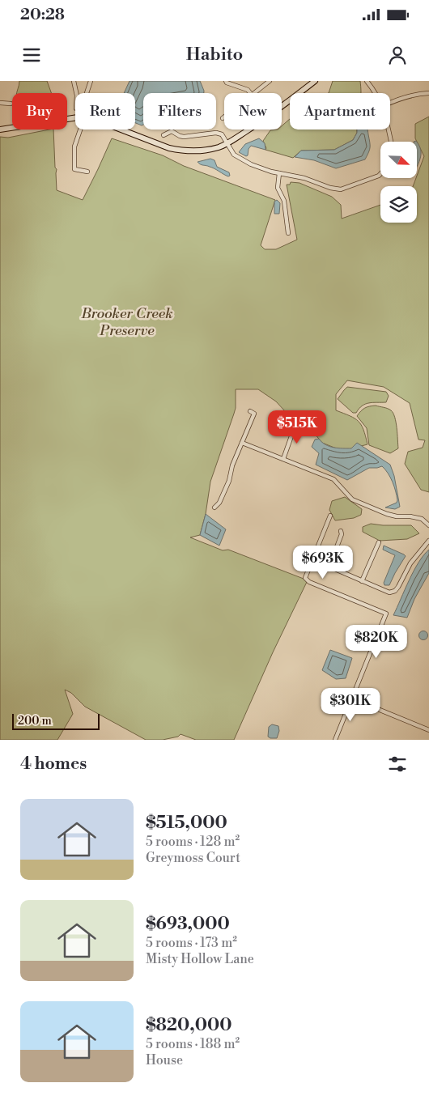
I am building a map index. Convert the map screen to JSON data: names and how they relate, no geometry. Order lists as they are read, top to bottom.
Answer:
{
  "parks": ["Brooker Creek Preserve"],
  "scale_bar": "200 m",
  "north": "bottom right",
  "page": {
    "status": "20:28",
    "header": "Habito",
    "chip": [
      "Buy",
      "Rent",
      "Filters",
      "New",
      "Apartment"
    ],
    "price": [
      "$515K",
      "$693K",
      "$820K",
      "$301K"
    ],
    "scale": "200 m",
    "heading": "4 homes",
    "list": [
      {
        "name": "$515,000",
        "note": "5 rooms · 128 m² · Greymoss Court"
      },
      {
        "name": "$693,000",
        "note": "5 rooms · 173 m² · Misty Hollow Lane"
      },
      {
        "name": "$820,000",
        "note": "5 rooms · 188 m² · House"
      }
    ]
  }
}
